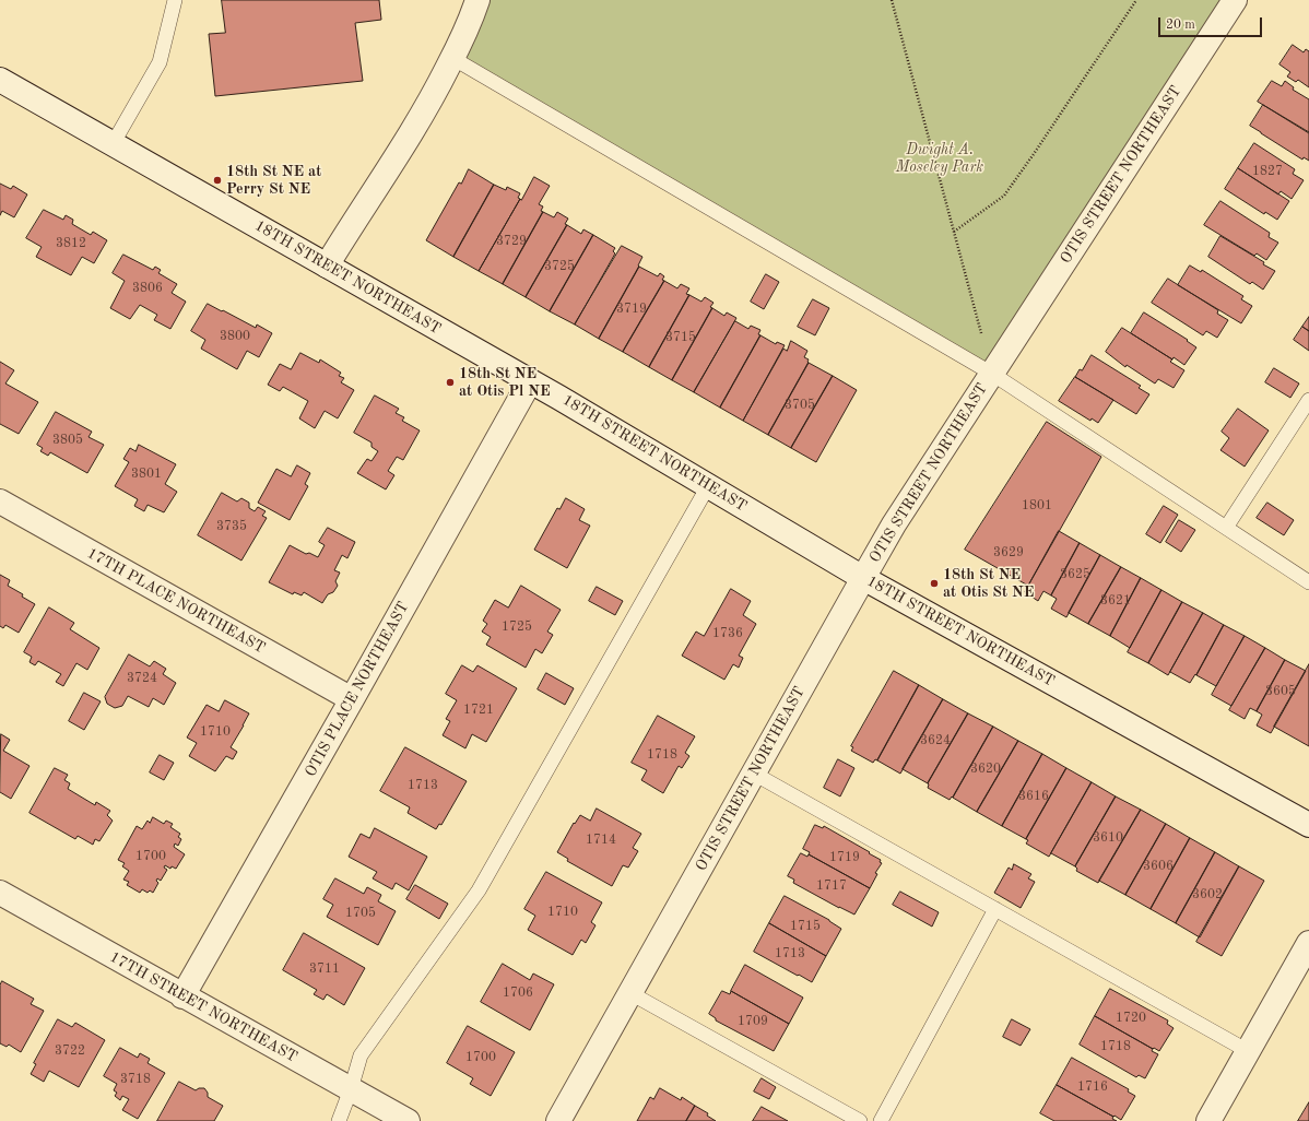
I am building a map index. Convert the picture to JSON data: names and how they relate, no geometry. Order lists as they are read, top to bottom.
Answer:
{
  "streets": {
    "street": [
      "OTIS STREET NORTHEAST",
      "18TH STREET NORTHEAST",
      "17TH PLACE NORTHEAST",
      "OTIS PLACE NORTHEAST",
      "17TH STREET NORTHEAST"
    ]
  },
  "crossings": [
    ["OTIS STREET NORTHEAST", "18TH STREET NORTHEAST"],
    ["18TH STREET NORTHEAST", "OTIS PLACE NORTHEAST"],
    ["17TH PLACE NORTHEAST", "OTIS PLACE NORTHEAST"],
    ["OTIS PLACE NORTHEAST", "17TH STREET NORTHEAST"]
  ],
  "parks": ["Dwight A. Moseley Park"],
  "places": ["18th St NE at Perry St NE", "18th St NE at Otis Pl NE", "18th St NE at Otis St NE"],
  "house_numbers": [
    "1827",
    "3729",
    "3812",
    "3725",
    "3806",
    "3719",
    "3800",
    "3715",
    "3705",
    "3805",
    "3801",
    "1801",
    "3735",
    "3629",
    "3625",
    "3621",
    "1725",
    "1736",
    "3724",
    "3605",
    "1721",
    "1710",
    "3624",
    "1718",
    "3620",
    "1713",
    "3616",
    "3610",
    "1714",
    "1700",
    "1719",
    "3606",
    "1717",
    "3602",
    "1710",
    "1705",
    "1715",
    "1713",
    "3711",
    "1706",
    "1720",
    "1709",
    "1718",
    "3722",
    "1700",
    "3718",
    "1716"
  ],
  "scale_bar": "20 m"
}
